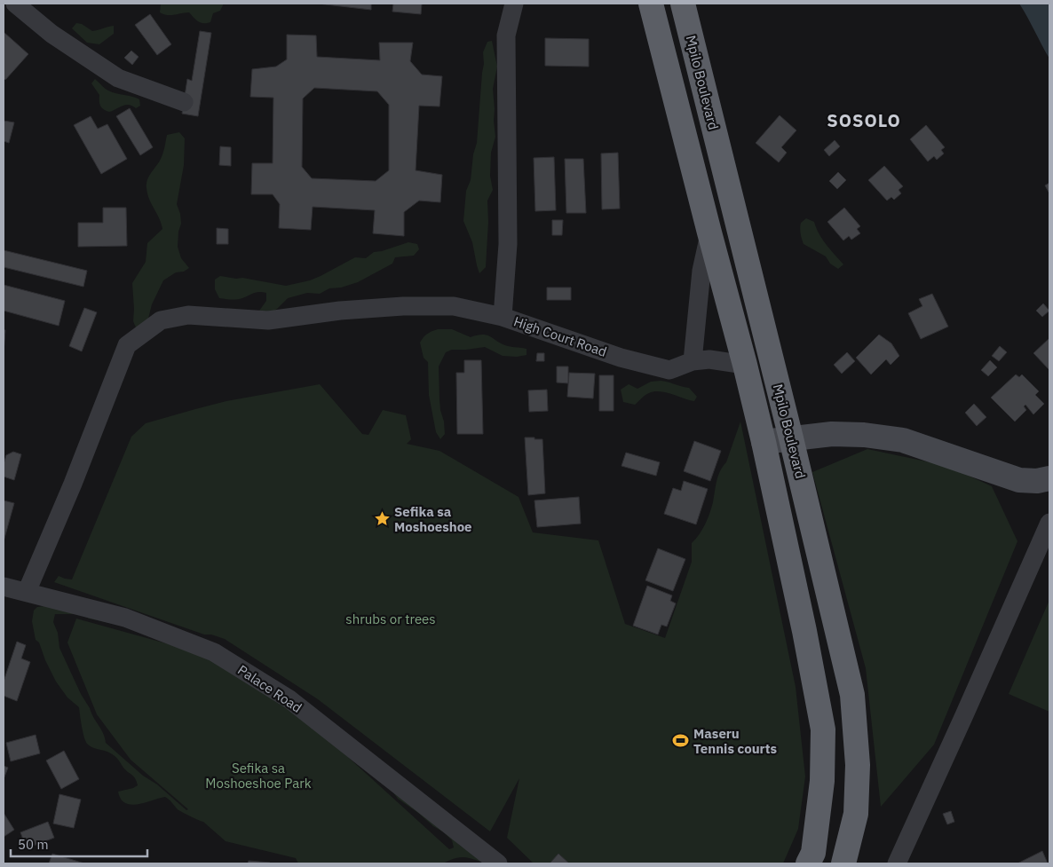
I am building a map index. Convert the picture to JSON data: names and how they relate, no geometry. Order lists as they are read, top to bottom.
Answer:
{
  "streets": {
    "highway": ["Mpilo Boulevard"],
    "street": ["High Court Road", "Palace Road"]
  },
  "crossings": [
    ["Mpilo Boulevard", "High Court Road"]
  ],
  "districts": ["SOSOLO"],
  "parks": ["shrubs or trees", "Sefika sa Moshoeshoe Park"],
  "places": {
    "place": ["Sefika sa Moshoeshoe"],
    "sports": ["Maseru Tennis courts"]
  },
  "scale_bar": "50 m"
}
